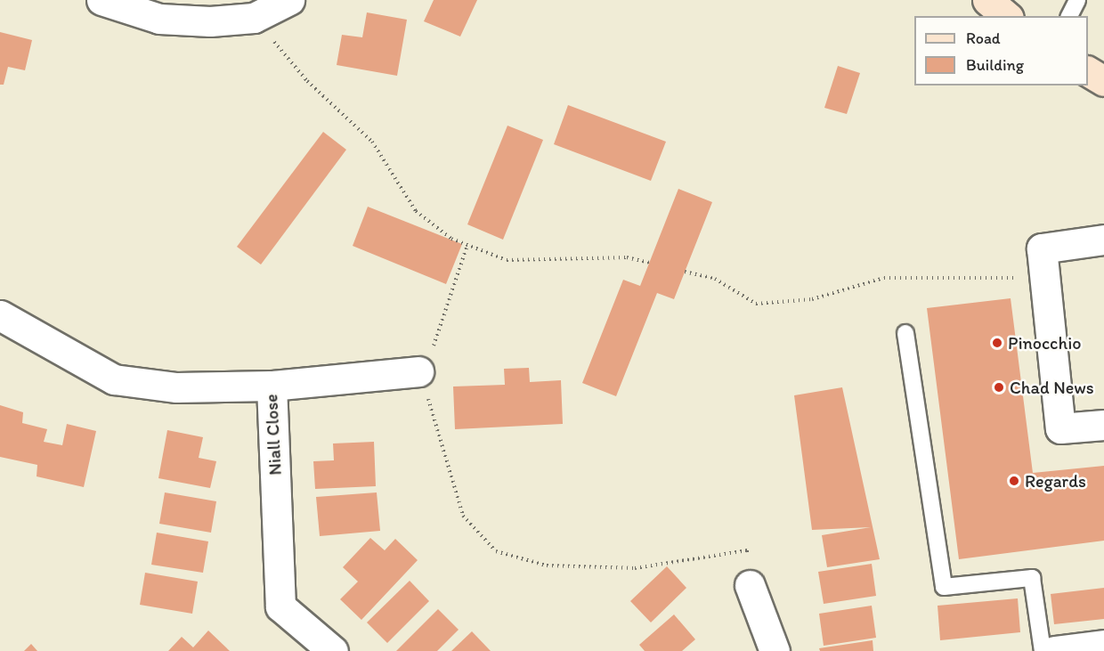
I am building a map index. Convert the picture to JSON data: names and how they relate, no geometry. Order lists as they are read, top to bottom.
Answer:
{
  "streets": {
    "street": ["Niall Close"]
  },
  "places": ["Pinocchio", "Chad News", "Regards"],
  "legend": ["Road", "Building"]
}
